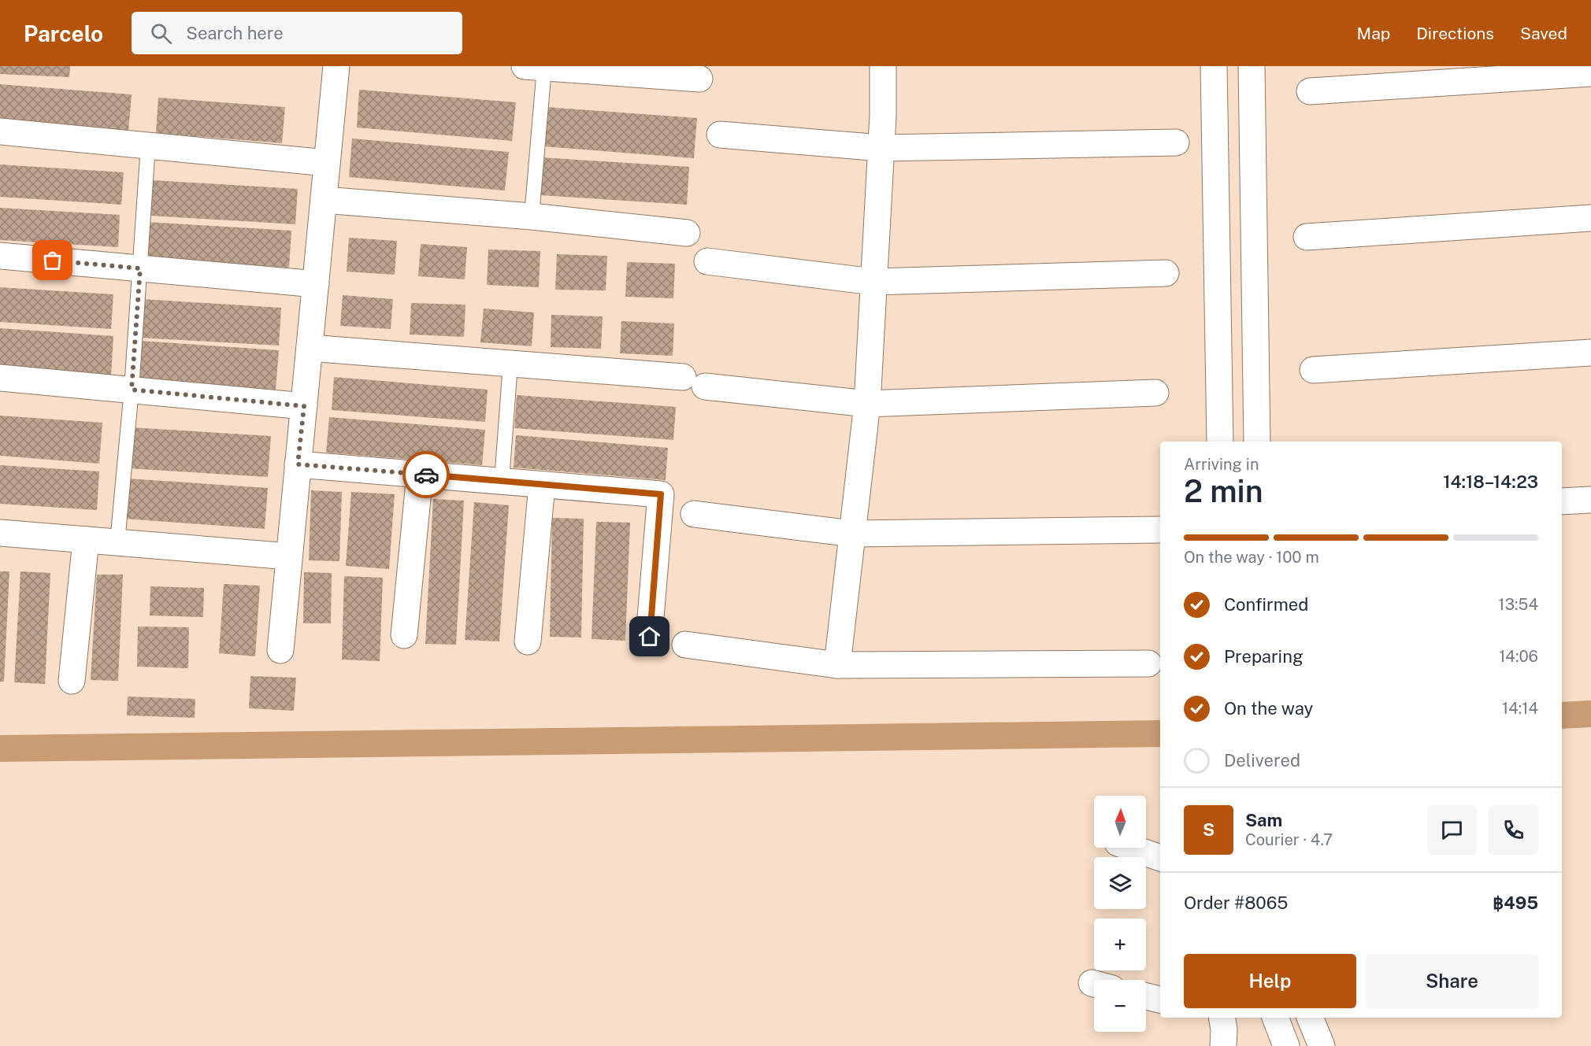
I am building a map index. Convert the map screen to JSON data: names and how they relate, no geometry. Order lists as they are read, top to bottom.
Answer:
{
  "north": "top",
  "page": {
    "header": "Parcelo",
    "search": "Search here",
    "nav": ["Map", "Directions", "Saved"],
    "heading": ["2 min", "Arriving in", "14:18–14:23"],
    "panel": [
      "Sam",
      "Courier · 4.7",
      "Order #8065",
      "฿495"
    ],
    "bar": "On the way · 100 m",
    "list": [
      ["Confirmed", "13:54"],
      ["Preparing", "14:06"],
      ["On the way", "14:14"],
      "Delivered"
    ],
    "map_buttons": ["+", "−"],
    "round": "S",
    "buttons": ["Help", "Share"]
  }
}
